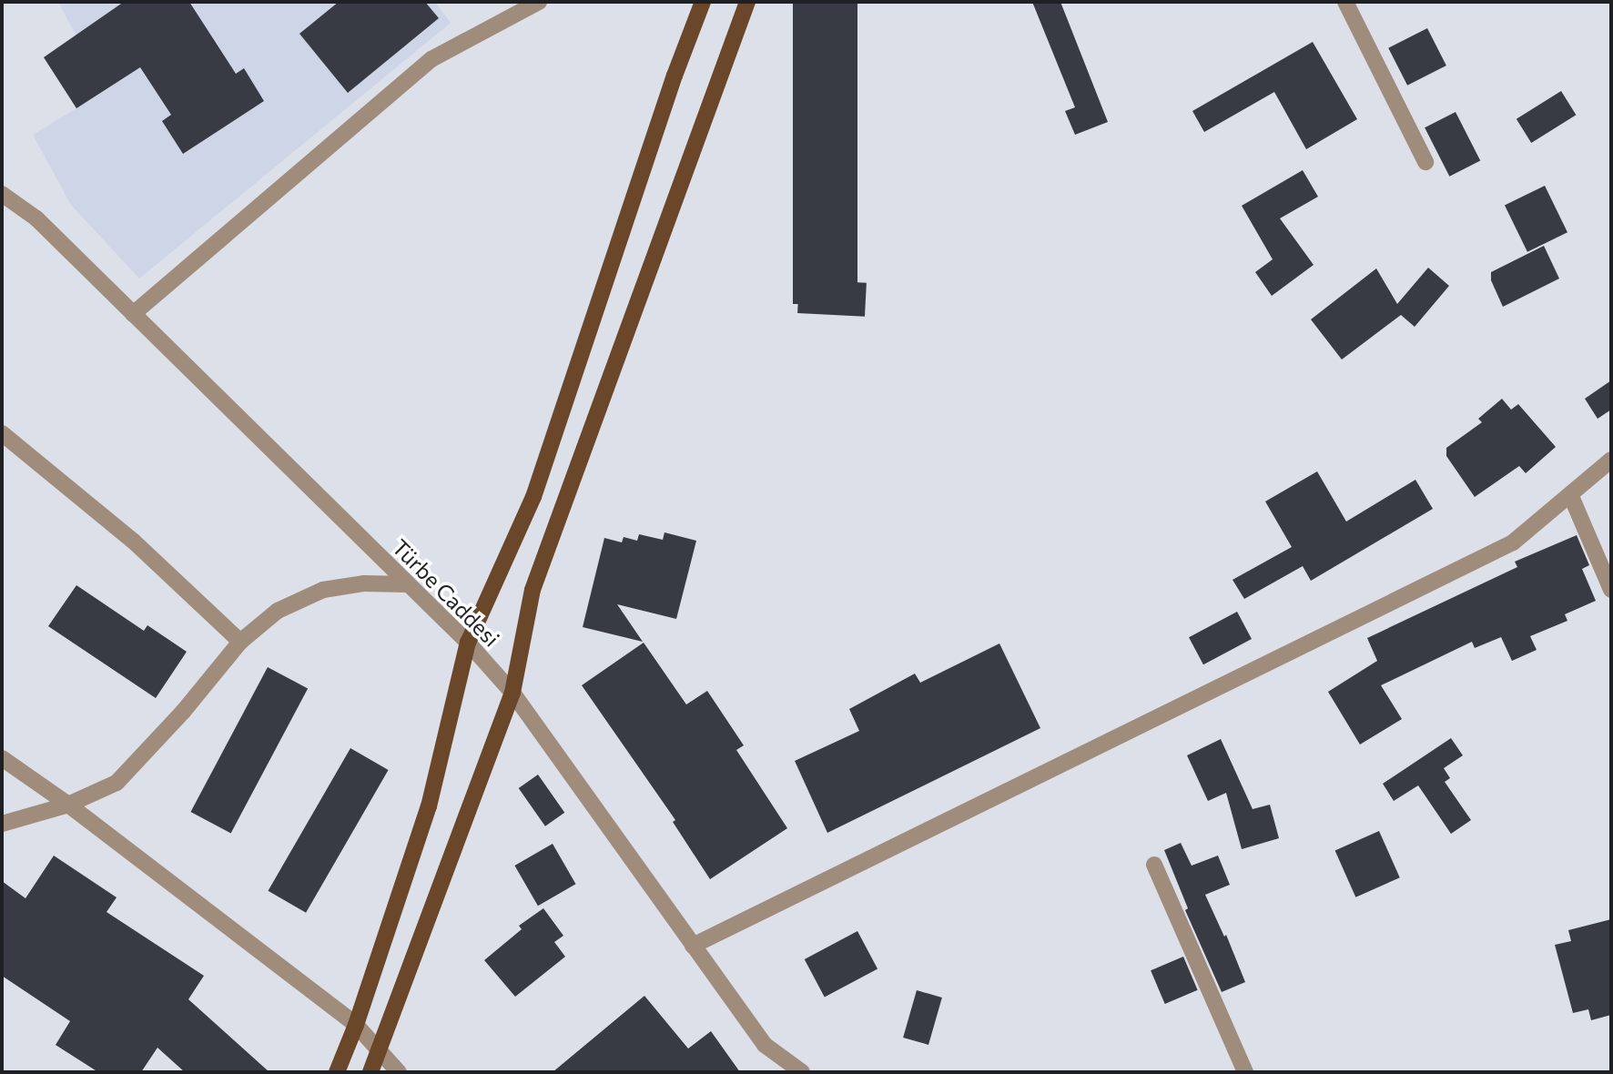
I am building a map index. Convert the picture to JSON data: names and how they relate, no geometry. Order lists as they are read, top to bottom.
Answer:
{
  "streets": {
    "street": ["Türbe Caddesi"]
  }
}
